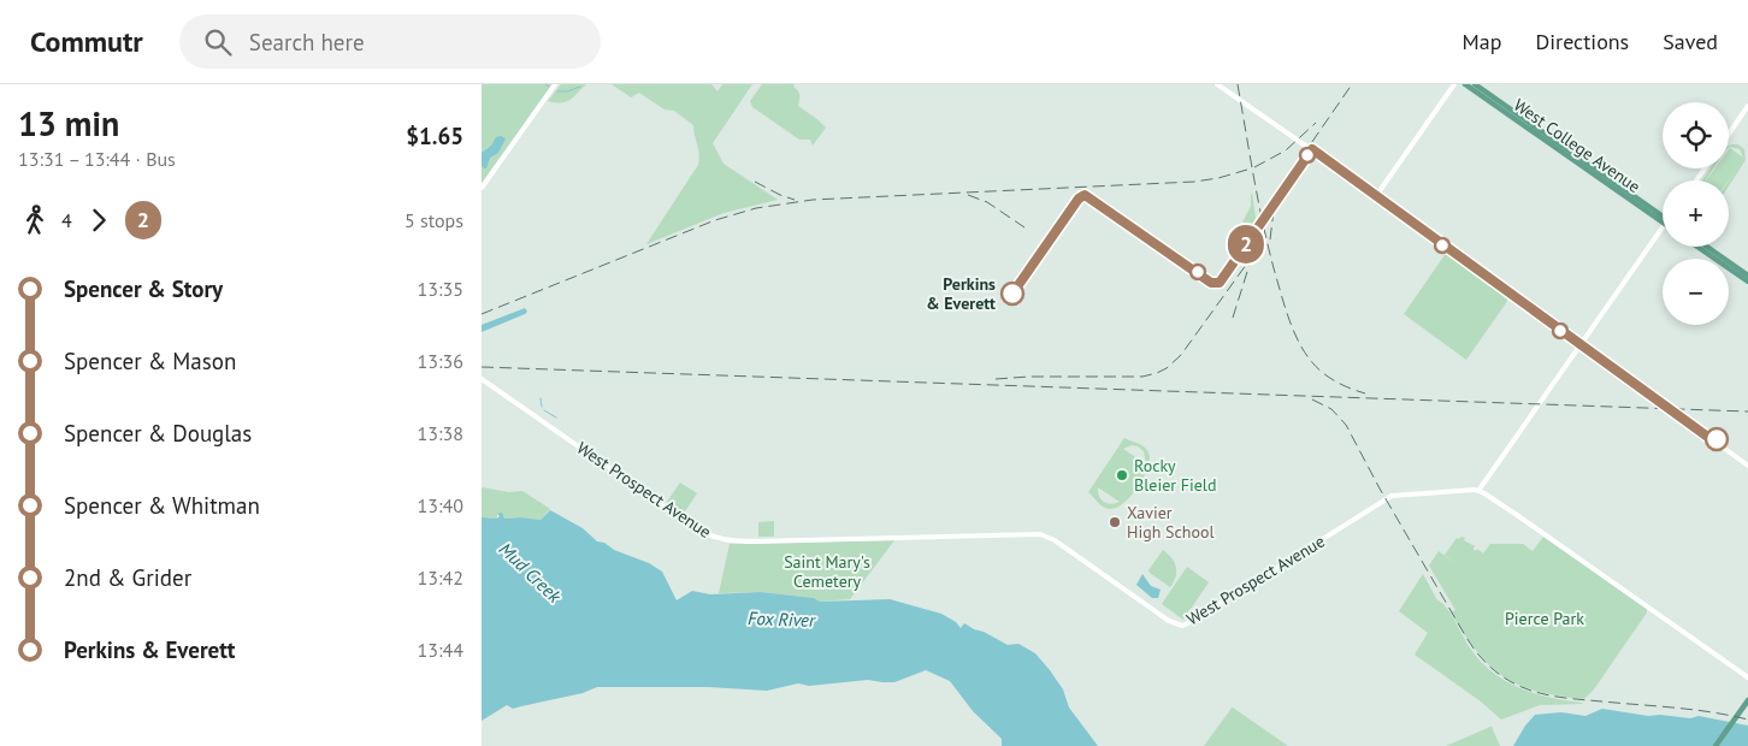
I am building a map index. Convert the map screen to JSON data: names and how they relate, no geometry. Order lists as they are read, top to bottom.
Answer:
{
  "streets": {
    "main road": ["West College Avenue", "West Prospect Avenue"]
  },
  "water": ["Mud Creek", "Fox River"],
  "parks": ["Saint Mary's Cemetery", "Pierce Park"],
  "places": ["Perkins & Everett", "Rocky Bleier Field", "Xavier High School"],
  "lines": ["bus line 2"],
  "page": {
    "header": "Commutr",
    "search": "Search here",
    "nav": ["Map", "Directions", "Saved"],
    "heading": ["13 min", "13:31 – 13:44 · Bus", "$1.65"],
    "on_map": "2",
    "map_buttons": ["+", "−"],
    "legs": ["4", "2", "5 stops"],
    "list": [
      {
        "name": "Spencer & Story",
        "value": "13:35"
      },
      {
        "name": "Spencer & Mason",
        "value": "13:36"
      },
      {
        "name": "Spencer & Douglas",
        "value": "13:38"
      },
      {
        "name": "Spencer & Whitman",
        "value": "13:40"
      },
      {
        "name": "2nd & Grider",
        "value": "13:42"
      },
      {
        "name": "Perkins & Everett",
        "value": "13:44"
      }
    ]
  }
}
